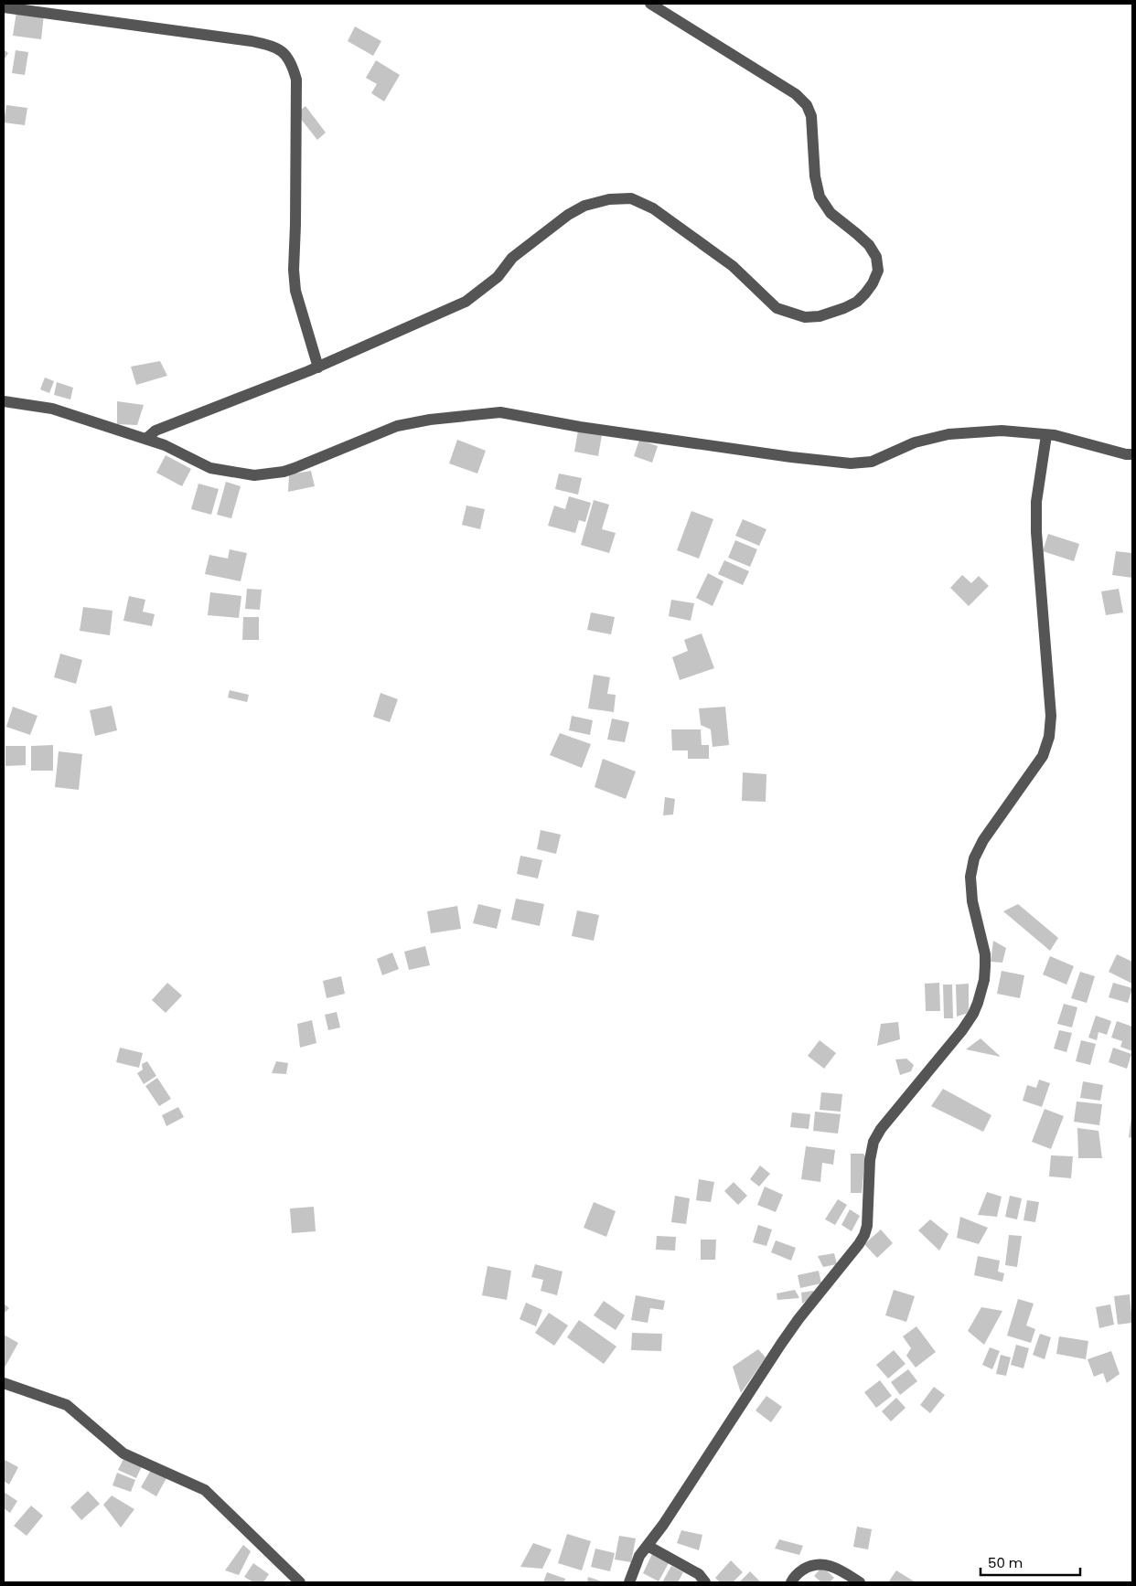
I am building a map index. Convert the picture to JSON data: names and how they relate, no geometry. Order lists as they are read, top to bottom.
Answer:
{
  "scale_bar": "50 m"
}
